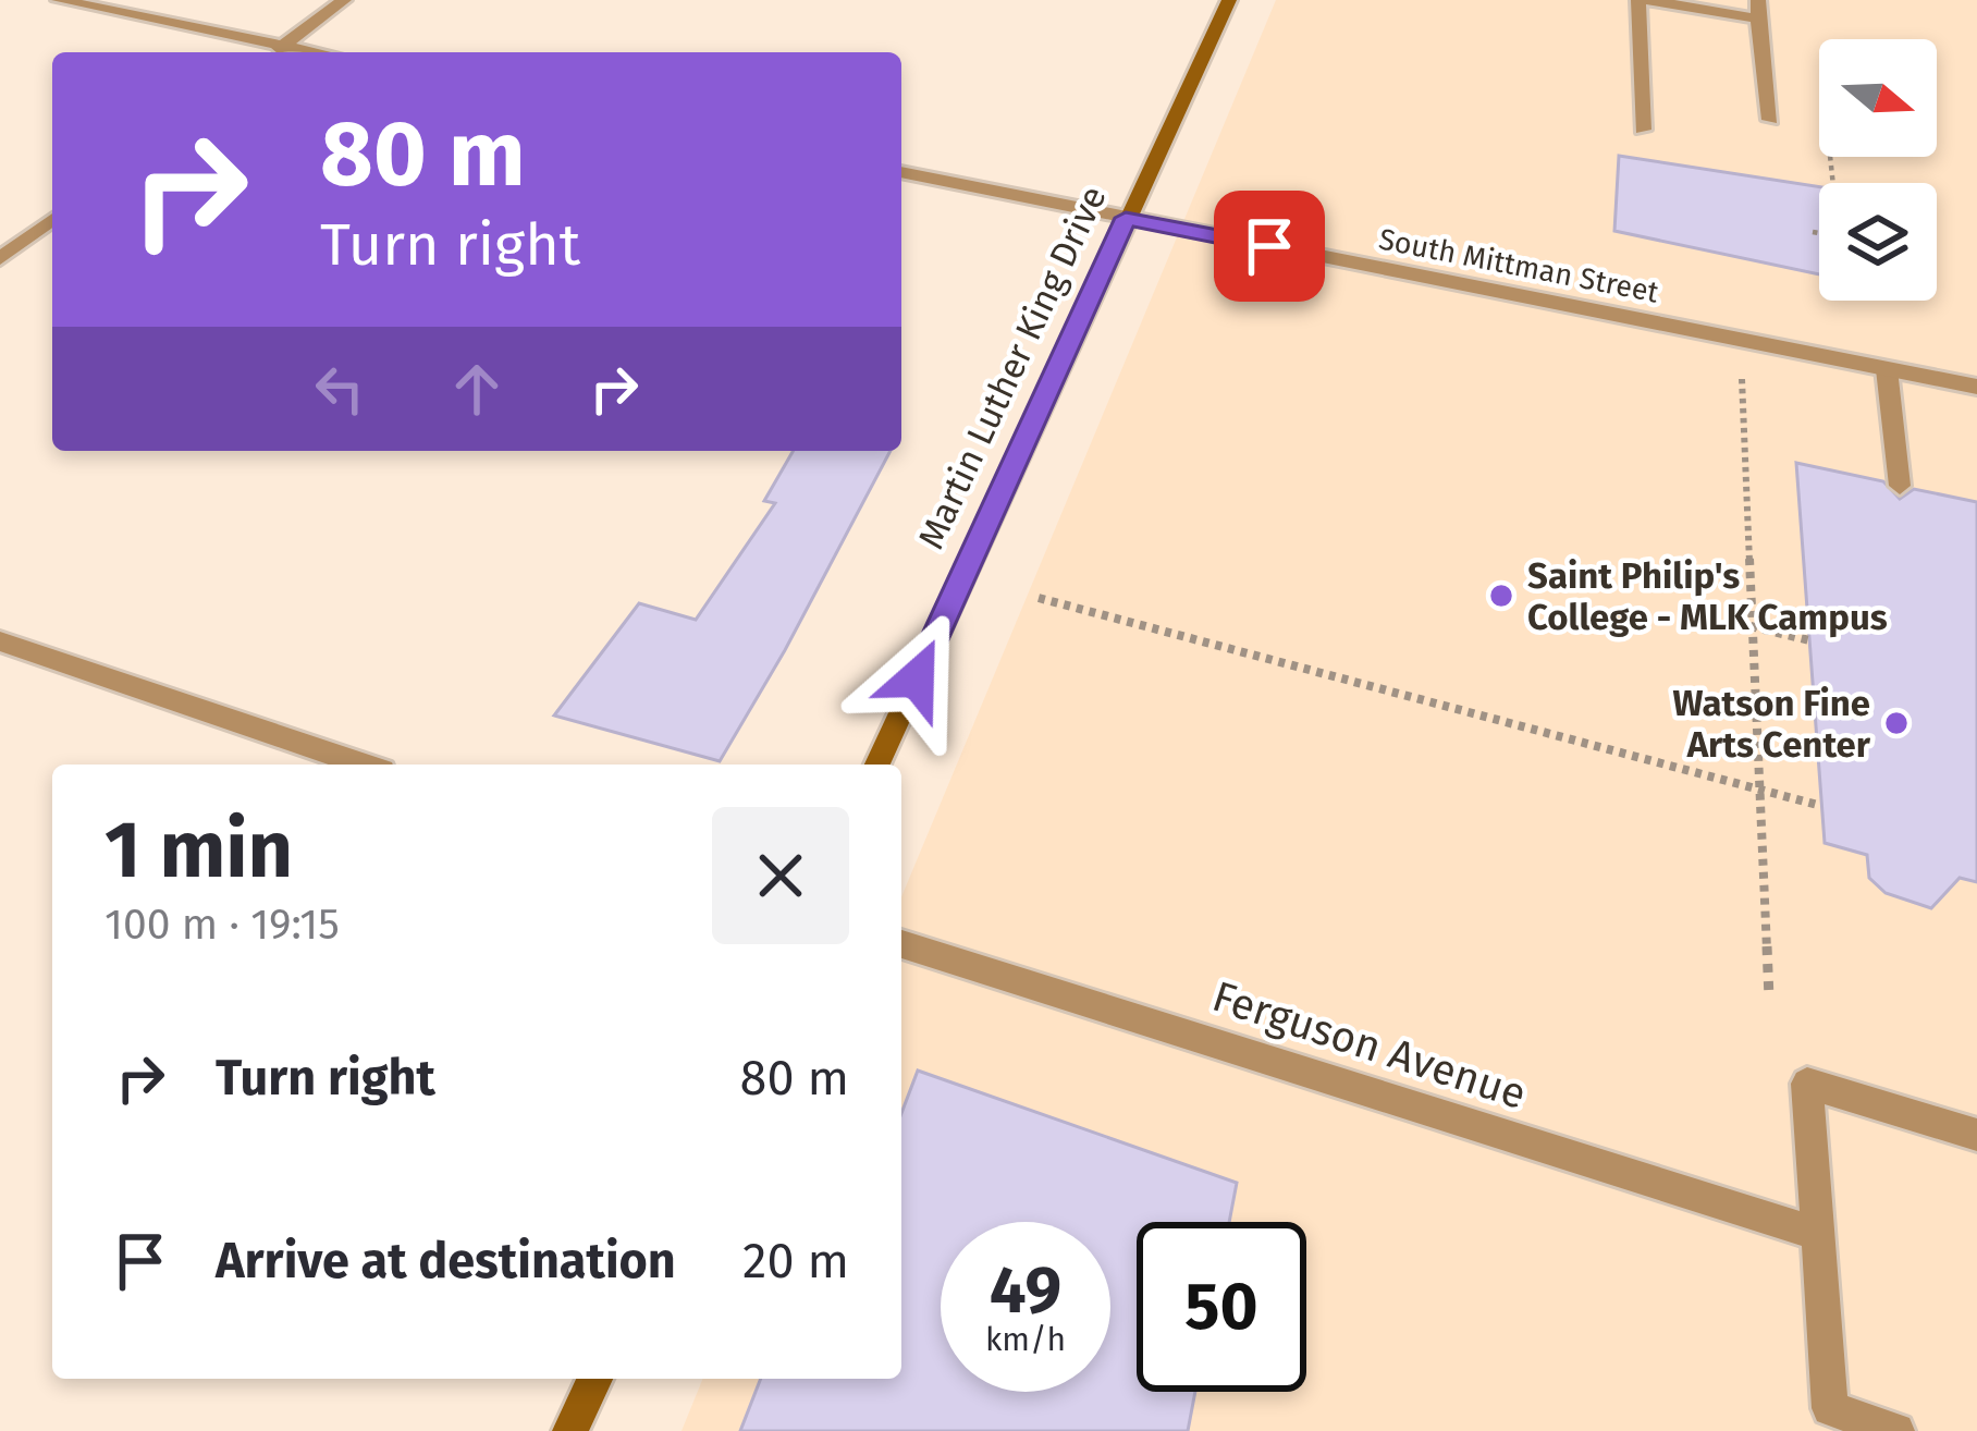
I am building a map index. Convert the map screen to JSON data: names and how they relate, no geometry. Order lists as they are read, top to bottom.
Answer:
{
  "streets": {
    "main road": ["Martin Luther King Drive"],
    "street": ["South Mittman Street", "Ferguson Avenue"]
  },
  "crossings": [
    ["South Mittman Street", "Martin Luther King Drive"]
  ],
  "places": ["Saint Philip's College - MLK Campus", "Watson Fine Arts Center"],
  "north": "right",
  "page": {
    "turn": ["80 m", "Turn right"],
    "heading": ["1 min", "100 m · 19:15"],
    "list": [
      {
        "name": "Turn right",
        "value": "80 m"
      },
      {
        "name": "Arrive at destination",
        "value": "20 m"
      }
    ],
    "speed": "49 km/h",
    "limit": "50"
  }
}
